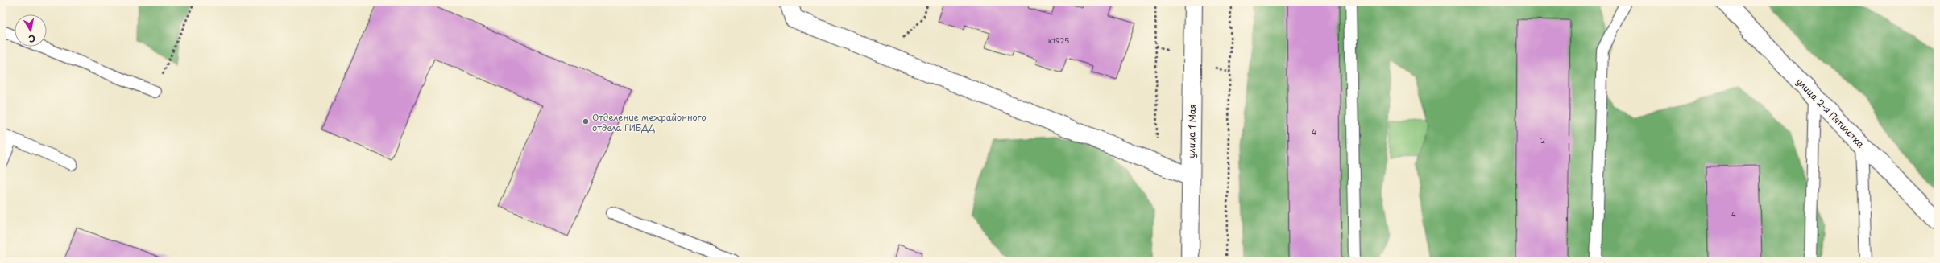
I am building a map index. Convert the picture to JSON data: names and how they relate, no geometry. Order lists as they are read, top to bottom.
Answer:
{
  "streets": {
    "street": ["улица 2-я Пятилетка", "улица 1 Мая"]
  },
  "places": ["Отделение межрайонного отдела ГИБДД"],
  "house_numbers": [
    "к1925",
    "4",
    "2",
    "4"
  ],
  "north": "bottom"
}
